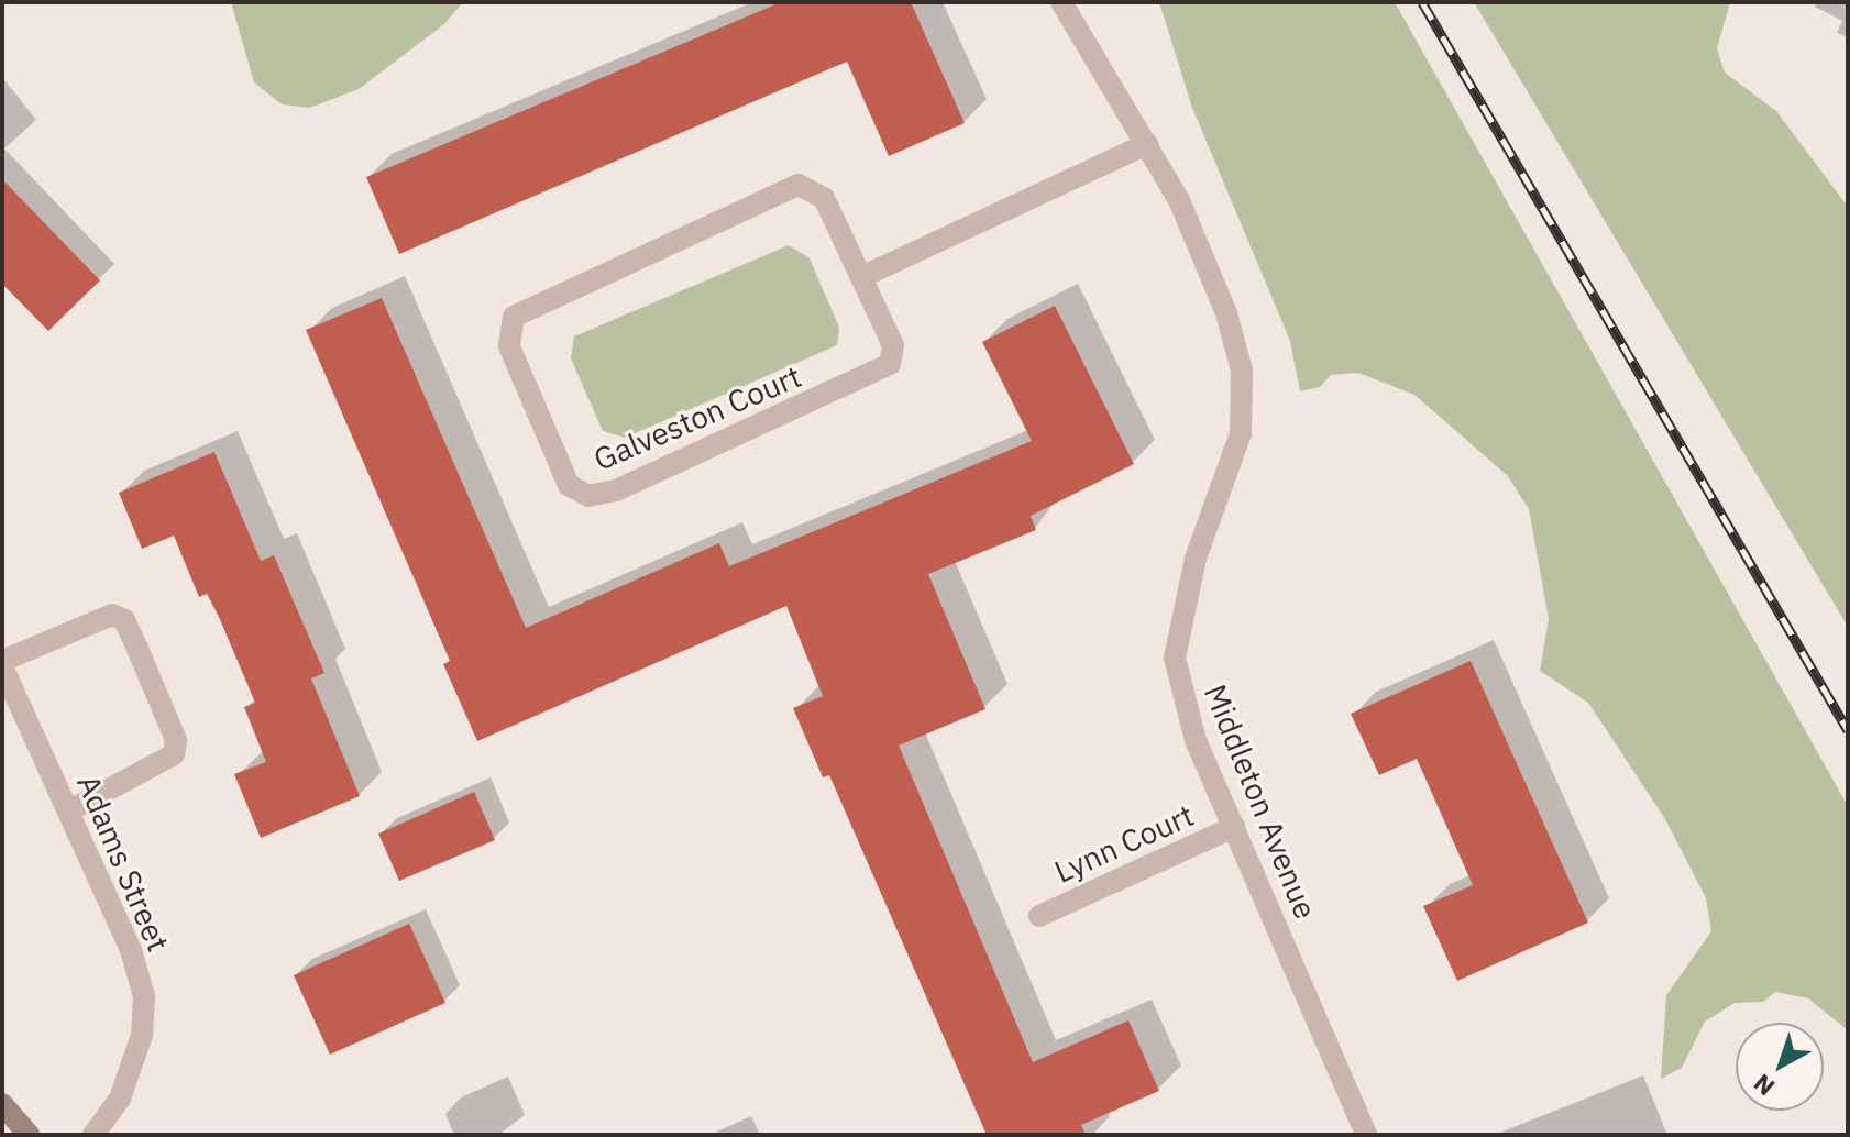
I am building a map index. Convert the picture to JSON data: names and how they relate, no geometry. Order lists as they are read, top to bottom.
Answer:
{
  "streets": {
    "street": [
      "Galveston Court",
      "Middleton Avenue",
      "Lynn Court",
      "Adams Street"
    ]
  },
  "crossings": [
    ["Middleton Avenue", "Lynn Court"]
  ],
  "north": "bottom left"
}
